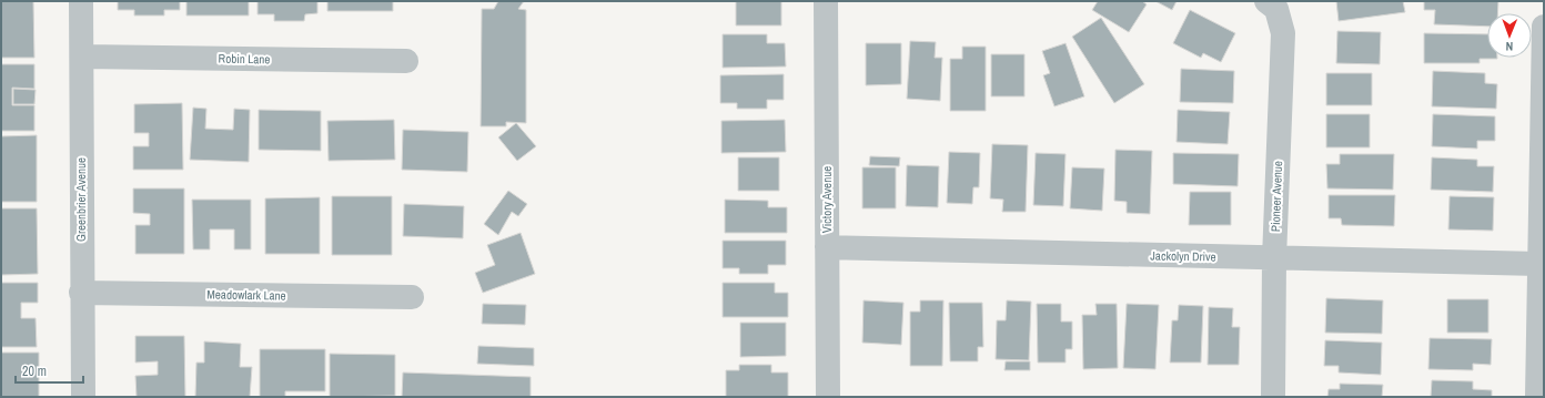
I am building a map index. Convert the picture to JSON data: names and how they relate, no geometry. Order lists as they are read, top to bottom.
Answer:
{
  "streets": {
    "street": [
      "Robin Lane",
      "Pioneer Avenue",
      "Greenbrier Avenue",
      "Victory Avenue",
      "Jackolyn Drive",
      "Meadowlark Lane"
    ]
  },
  "crossings": [
    ["Robin Lane", "Greenbrier Avenue"],
    ["Pioneer Avenue", "Jackolyn Drive"],
    ["Greenbrier Avenue", "Meadowlark Lane"],
    ["Victory Avenue", "Jackolyn Drive"]
  ],
  "scale_bar": "20 m",
  "north": "bottom"
}
